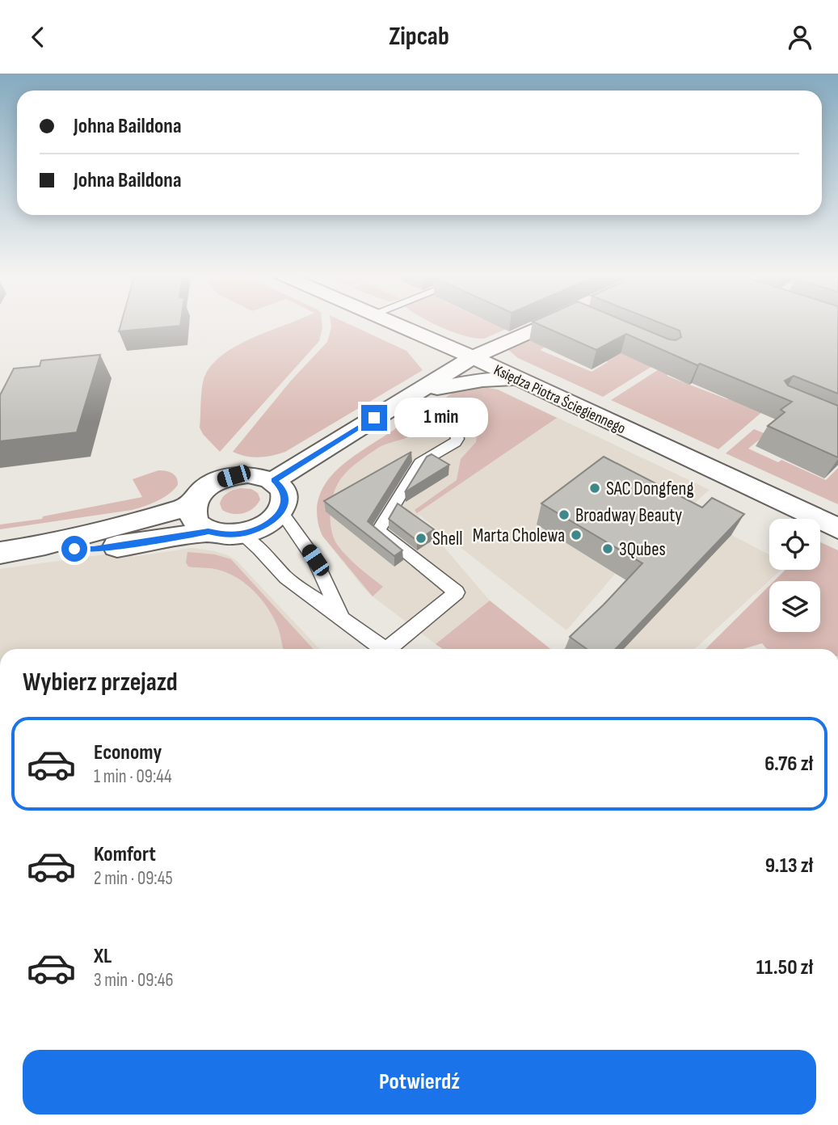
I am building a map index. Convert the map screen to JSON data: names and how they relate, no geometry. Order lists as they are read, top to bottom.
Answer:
{
  "streets": {
    "street": ["Księdza Piotra Ściegiennego"]
  },
  "places": [
    "SAC Dongfeng",
    "Broadway Beauty",
    "Marta Cholewa",
    "Shell",
    "3Qubes"
  ],
  "page": {
    "header": "Zipcab",
    "banner": ["Johna Baildona", "Johna Baildona"],
    "bubble": "1 min",
    "heading": "Wybierz przejazd",
    "list": [
      {
        "name": "Economy",
        "note": "1 min · 09:44",
        "value": "6.76 zł"
      },
      {
        "name": "Komfort",
        "note": "2 min · 09:45",
        "value": "9.13 zł"
      },
      {
        "name": "XL",
        "note": "3 min · 09:46",
        "value": "11.50 zł"
      }
    ],
    "buttons": "Potwierdź"
  }
}
